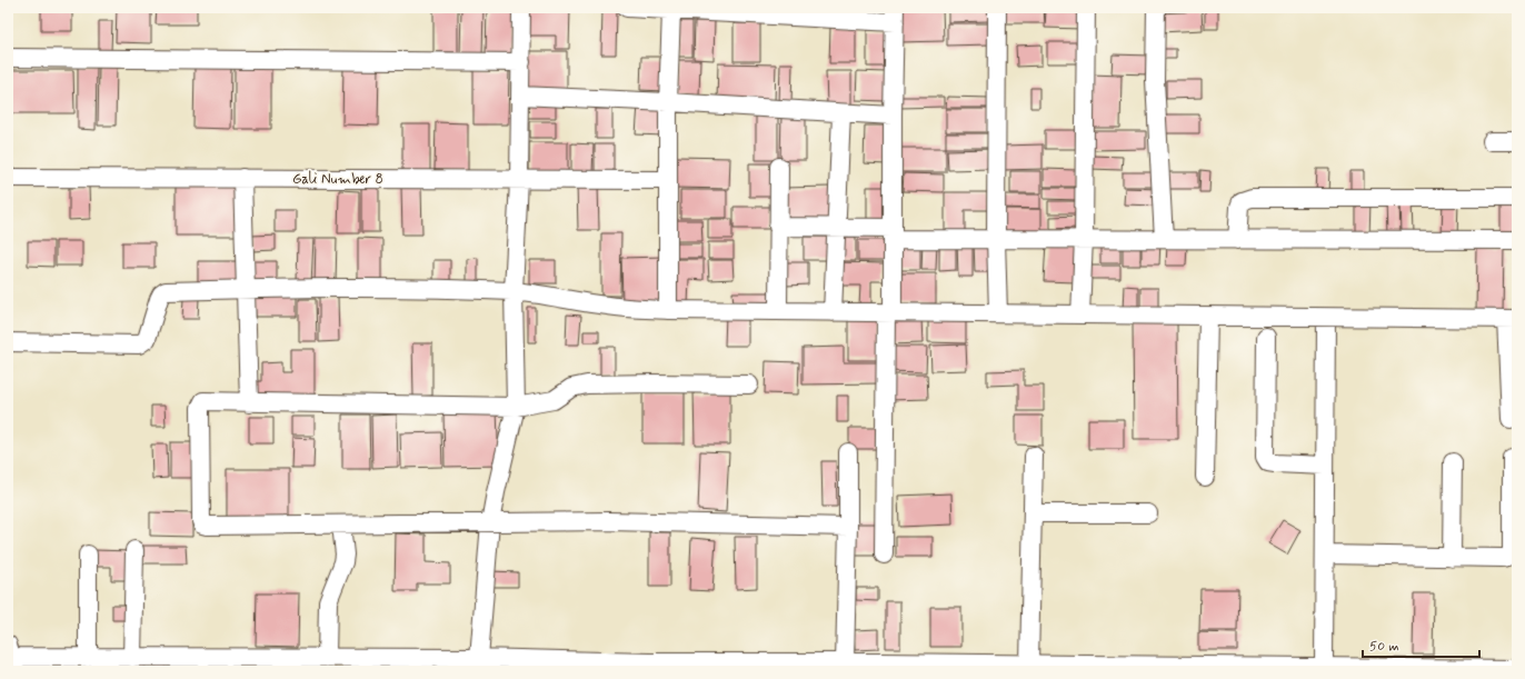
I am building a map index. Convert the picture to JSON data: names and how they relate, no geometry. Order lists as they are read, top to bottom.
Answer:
{
  "streets": {
    "street": ["Gali Number 8"]
  },
  "scale_bar": "50 m"
}
